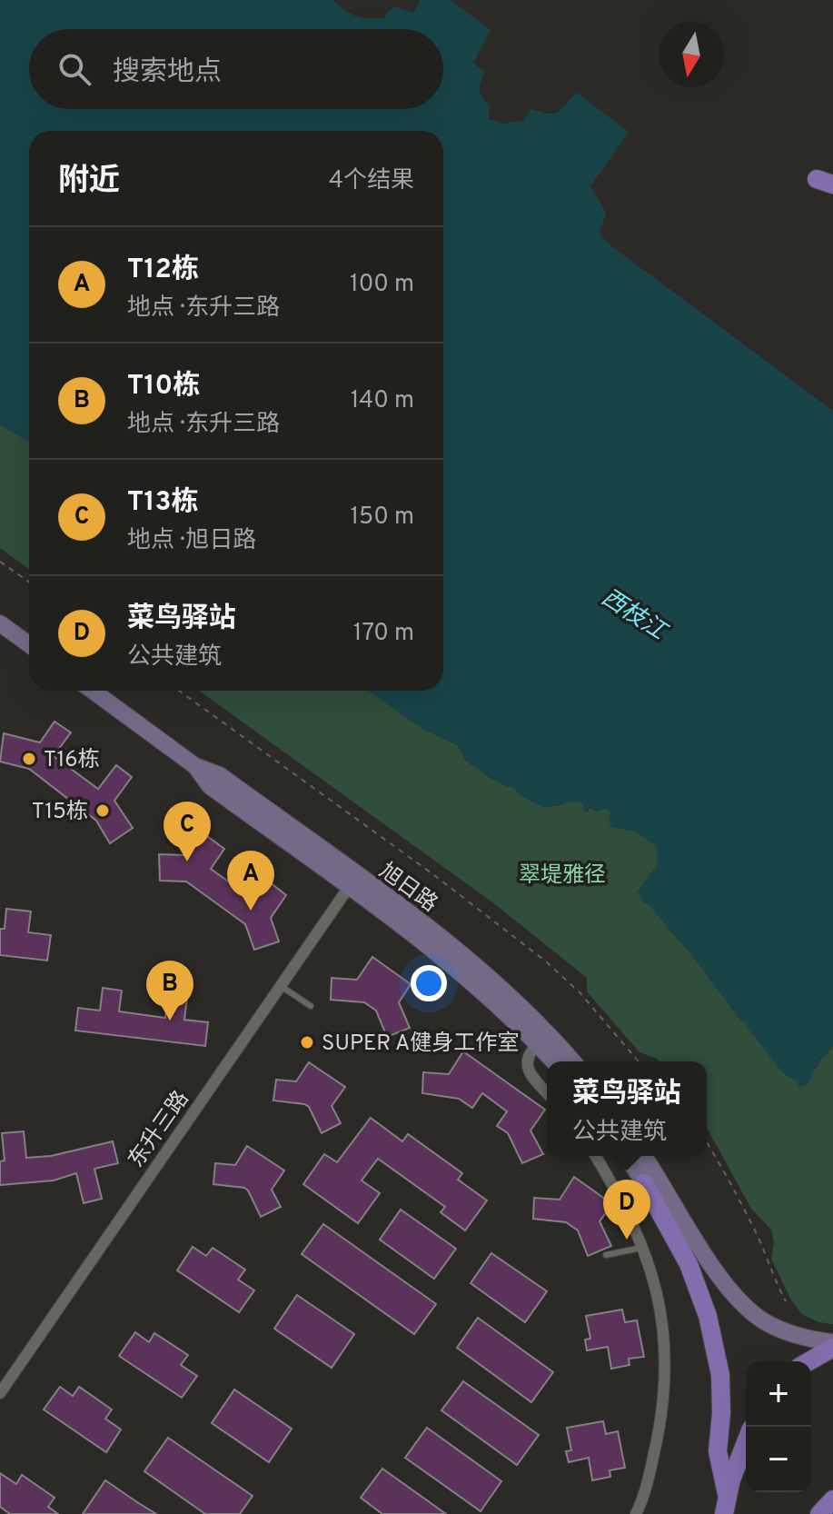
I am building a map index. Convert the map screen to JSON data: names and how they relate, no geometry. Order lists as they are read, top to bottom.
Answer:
{
  "streets": {
    "main road": ["旭日路"],
    "street": ["东升三路"]
  },
  "crossings": [
    ["旭日路", "东升三路"]
  ],
  "water": ["西枝江"],
  "parks": ["翠堤雅径"],
  "places": ["T16栋", "T15栋", "SUPER A健身工作室"],
  "north": "bottom",
  "page": {
    "search": "搜索地点",
    "heading": ["附近", "4个结果"],
    "list": [
      {
        "mark": "A",
        "name": "T12栋",
        "note": "地点 · 东升三路",
        "value": "100 m"
      },
      {
        "mark": "B",
        "name": "T10栋",
        "note": "地点 · 东升三路",
        "value": "140 m"
      },
      {
        "mark": "C",
        "name": "T13栋",
        "note": "地点 · 旭日路",
        "value": "150 m"
      },
      {
        "mark": "D",
        "name": "菜鸟驿站",
        "note": "公共建筑",
        "value": "170 m"
      }
    ],
    "pins": [
      "C",
      "A",
      "B",
      "D"
    ],
    "popup": ["菜鸟驿站", "公共建筑"],
    "map_buttons": ["+", "−"]
  }
}
